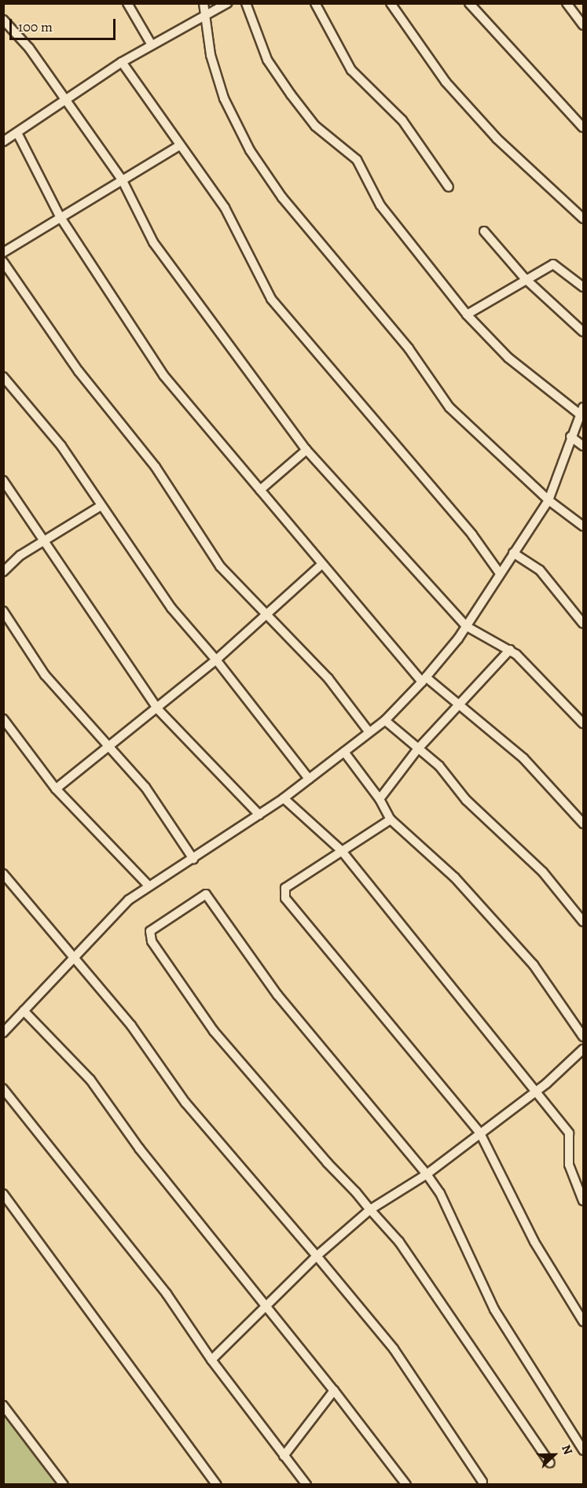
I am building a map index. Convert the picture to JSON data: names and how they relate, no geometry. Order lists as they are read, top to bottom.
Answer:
{
  "scale_bar": "100 m",
  "north": "right"
}
